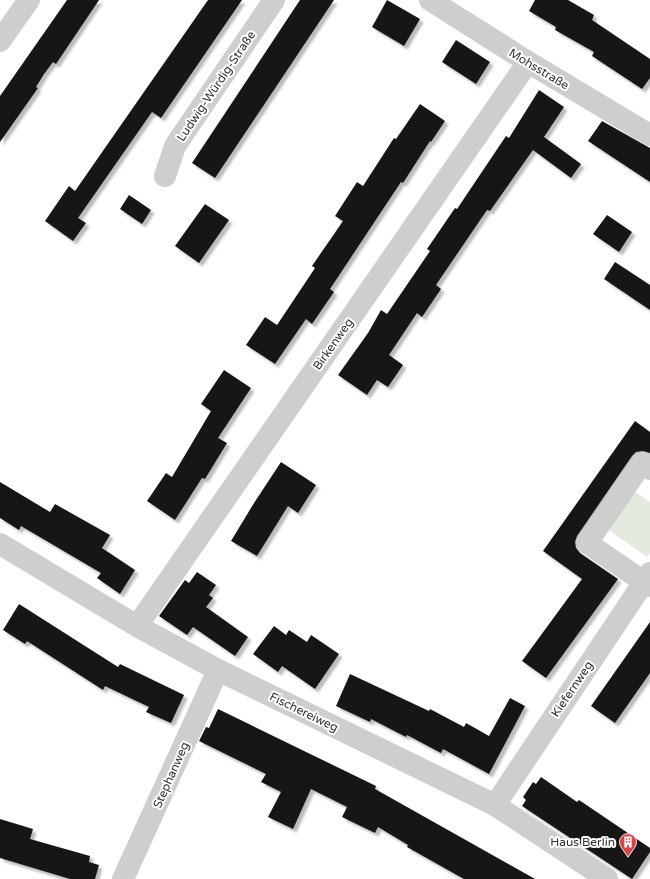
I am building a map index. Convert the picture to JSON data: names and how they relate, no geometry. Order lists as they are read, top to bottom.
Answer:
{
  "streets": {
    "street": [
      "Mohsstraße",
      "Ludwig-Würdig-Straße",
      "Birkenweg",
      "Kiefernweg",
      "Fischereiweg",
      "Stephanweg"
    ]
  },
  "crossings": [
    ["Mohsstraße", "Birkenweg"],
    ["Birkenweg", "Fischereiweg"],
    ["Kiefernweg", "Fischereiweg"],
    ["Fischereiweg", "Stephanweg"]
  ],
  "places": {
    "building": ["Haus Berlin"]
  }
}
